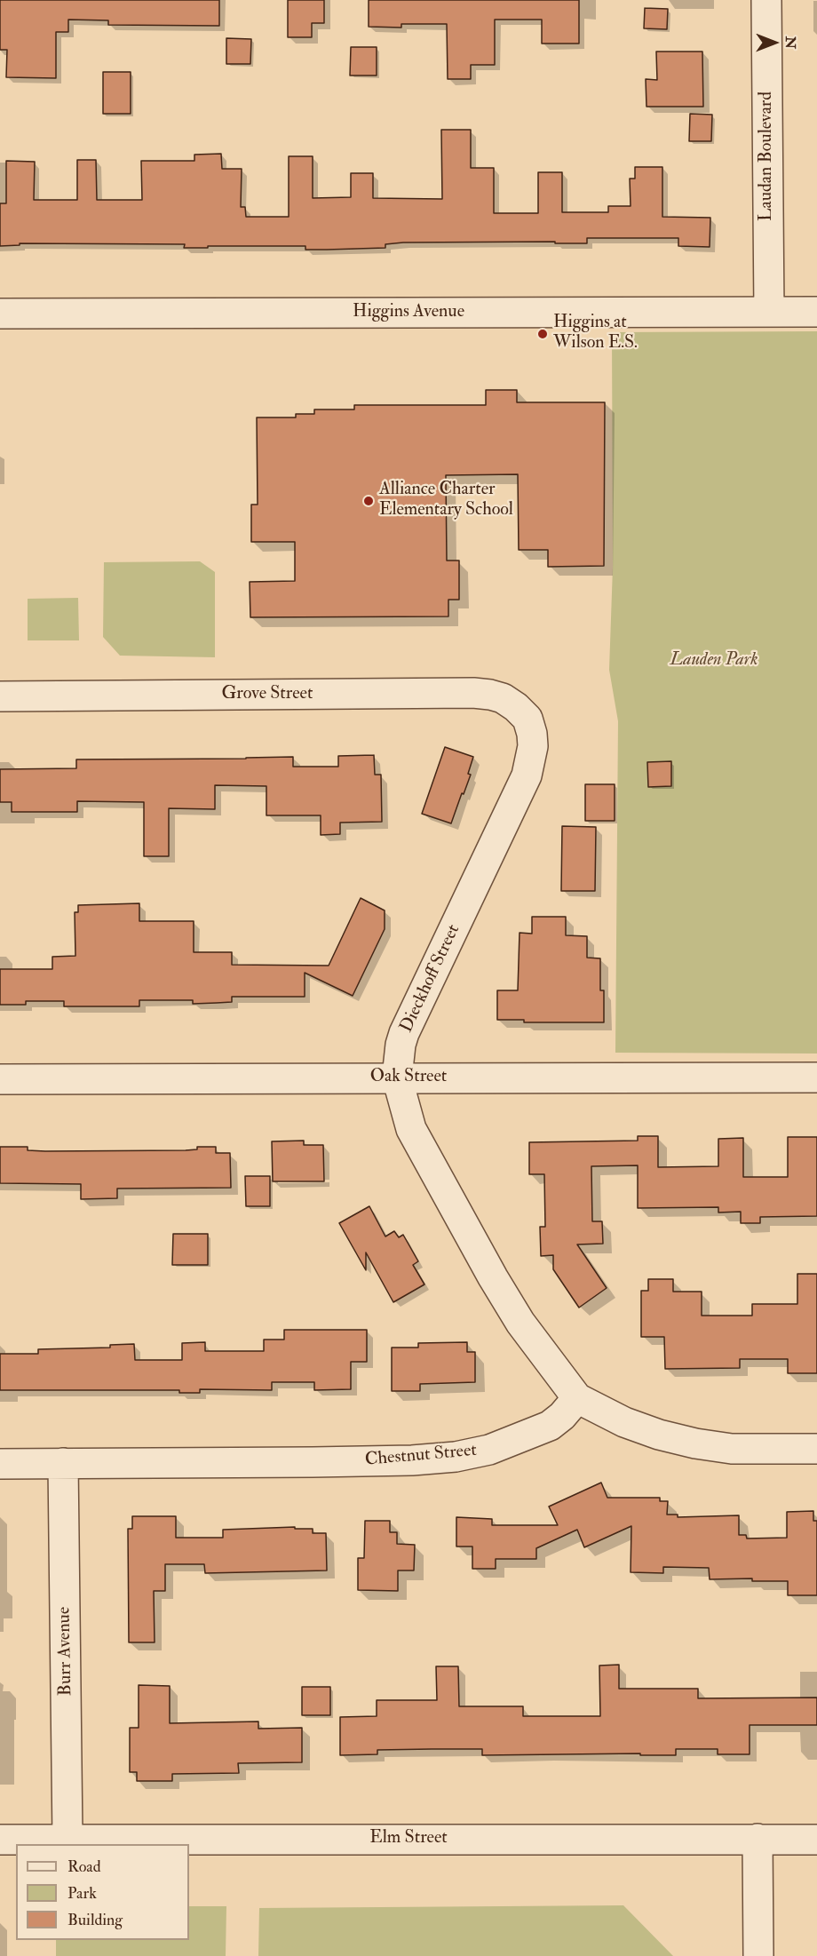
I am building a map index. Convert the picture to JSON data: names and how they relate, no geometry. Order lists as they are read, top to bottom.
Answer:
{
  "streets": {
    "street": [
      "Laudan Boulevard",
      "Higgins Avenue",
      "Grove Street",
      "Dieckhoff Street",
      "Oak Street",
      "Chestnut Street",
      "Burr Avenue",
      "Elm Street"
    ]
  },
  "crossings": [
    ["Laudan Boulevard", "Higgins Avenue"],
    ["Grove Street", "Dieckhoff Street"],
    ["Dieckhoff Street", "Oak Street"],
    ["Dieckhoff Street", "Chestnut Street"],
    ["Chestnut Street", "Burr Avenue"],
    ["Burr Avenue", "Elm Street"]
  ],
  "parks": ["Lauden Park"],
  "places": ["Higgins at Wilson E.S.", "Alliance Charter Elementary School"],
  "legend": ["Road", "Park", "Building"],
  "north": "right"
}
